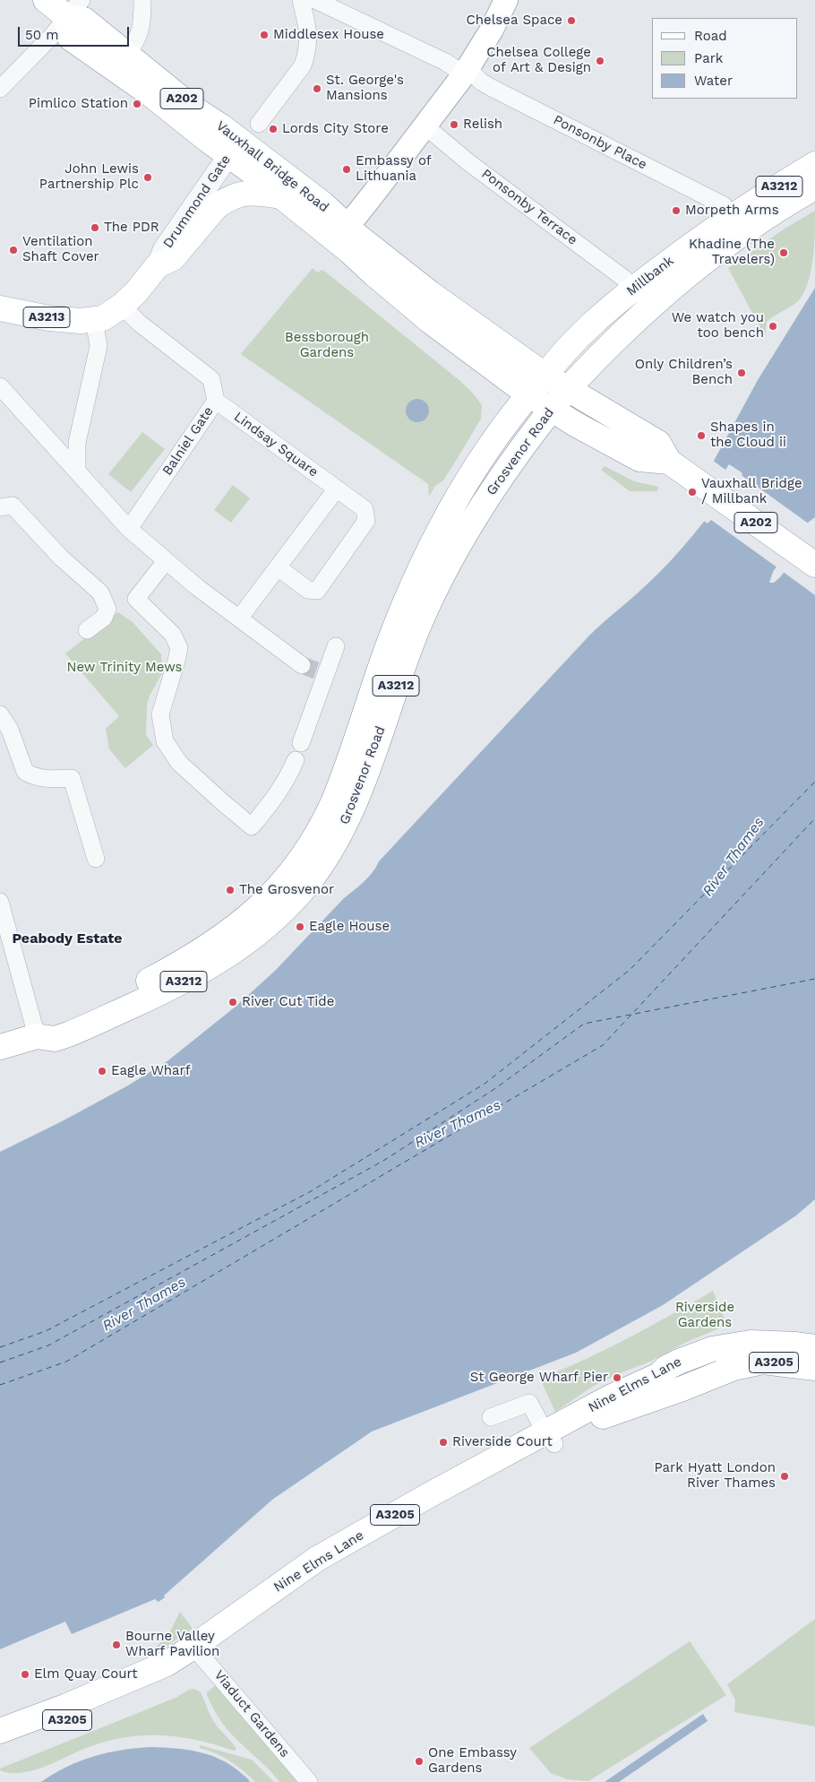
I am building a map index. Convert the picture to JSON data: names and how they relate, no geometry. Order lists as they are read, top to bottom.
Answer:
{
  "streets": {
    "main road": [
      "A202",
      "Vauxhall Bridge Road",
      "A3212",
      "Drummond Gate",
      "Millbank",
      "A3213",
      "Grosvenor Road",
      "A3205",
      "Nine Elms Lane"
    ],
    "street": [
      "Ponsonby Place",
      "Ponsonby Terrace",
      "Balniel Gate",
      "Lindsay Square",
      "Viaduct Gardens"
    ]
  },
  "crossings": [
    ["A202", "Vauxhall Bridge Road"],
    ["A202", "Millbank"],
    ["A202", "Grosvenor Road"],
    ["Ponsonby Place", "Millbank"],
    ["Vauxhall Bridge Road", "Drummond Gate"],
    ["Drummond Gate", "A3213"],
    ["Drummond Gate", "Balniel Gate"],
    ["Ponsonby Terrace", "Millbank"],
    ["Millbank", "Grosvenor Road"],
    ["A3213", "Balniel Gate"],
    ["Balniel Gate", "Lindsay Square"],
    ["Nine Elms Lane", "Viaduct Gardens"]
  ],
  "districts": ["Peabody Estate"],
  "water": ["River Thames"],
  "parks": ["Bessborough Gardens", "New Trinity Mews", "Riverside Gardens"],
  "places": [
    "Chelsea Space",
    "Middlesex House",
    "Chelsea College of Art & Design",
    "St. George's Mansions",
    "Pimlico Station",
    "Relish",
    "Lords City Store",
    "Embassy of Lithuania",
    "John Lewis Partnership Plc",
    "Morpeth Arms",
    "The PDR",
    "Ventilation Shaft Cover",
    "Khadine (The Travelers)",
    "We watch you too bench",
    "Only Children’s Bench",
    "Shapes in the Cloud ii",
    "Vauxhall Bridge / Millbank",
    "The Grosvenor",
    "Eagle House",
    "River Cut Tide",
    "Eagle Wharf",
    "St George Wharf Pier",
    "Riverside Court",
    "Park Hyatt London River Thames",
    "Bourne Valley Wharf Pavilion",
    "Elm Quay Court",
    "One Embassy Gardens"
  ],
  "legend": ["Road", "Park", "Water"],
  "scale_bar": "50 m"
}
